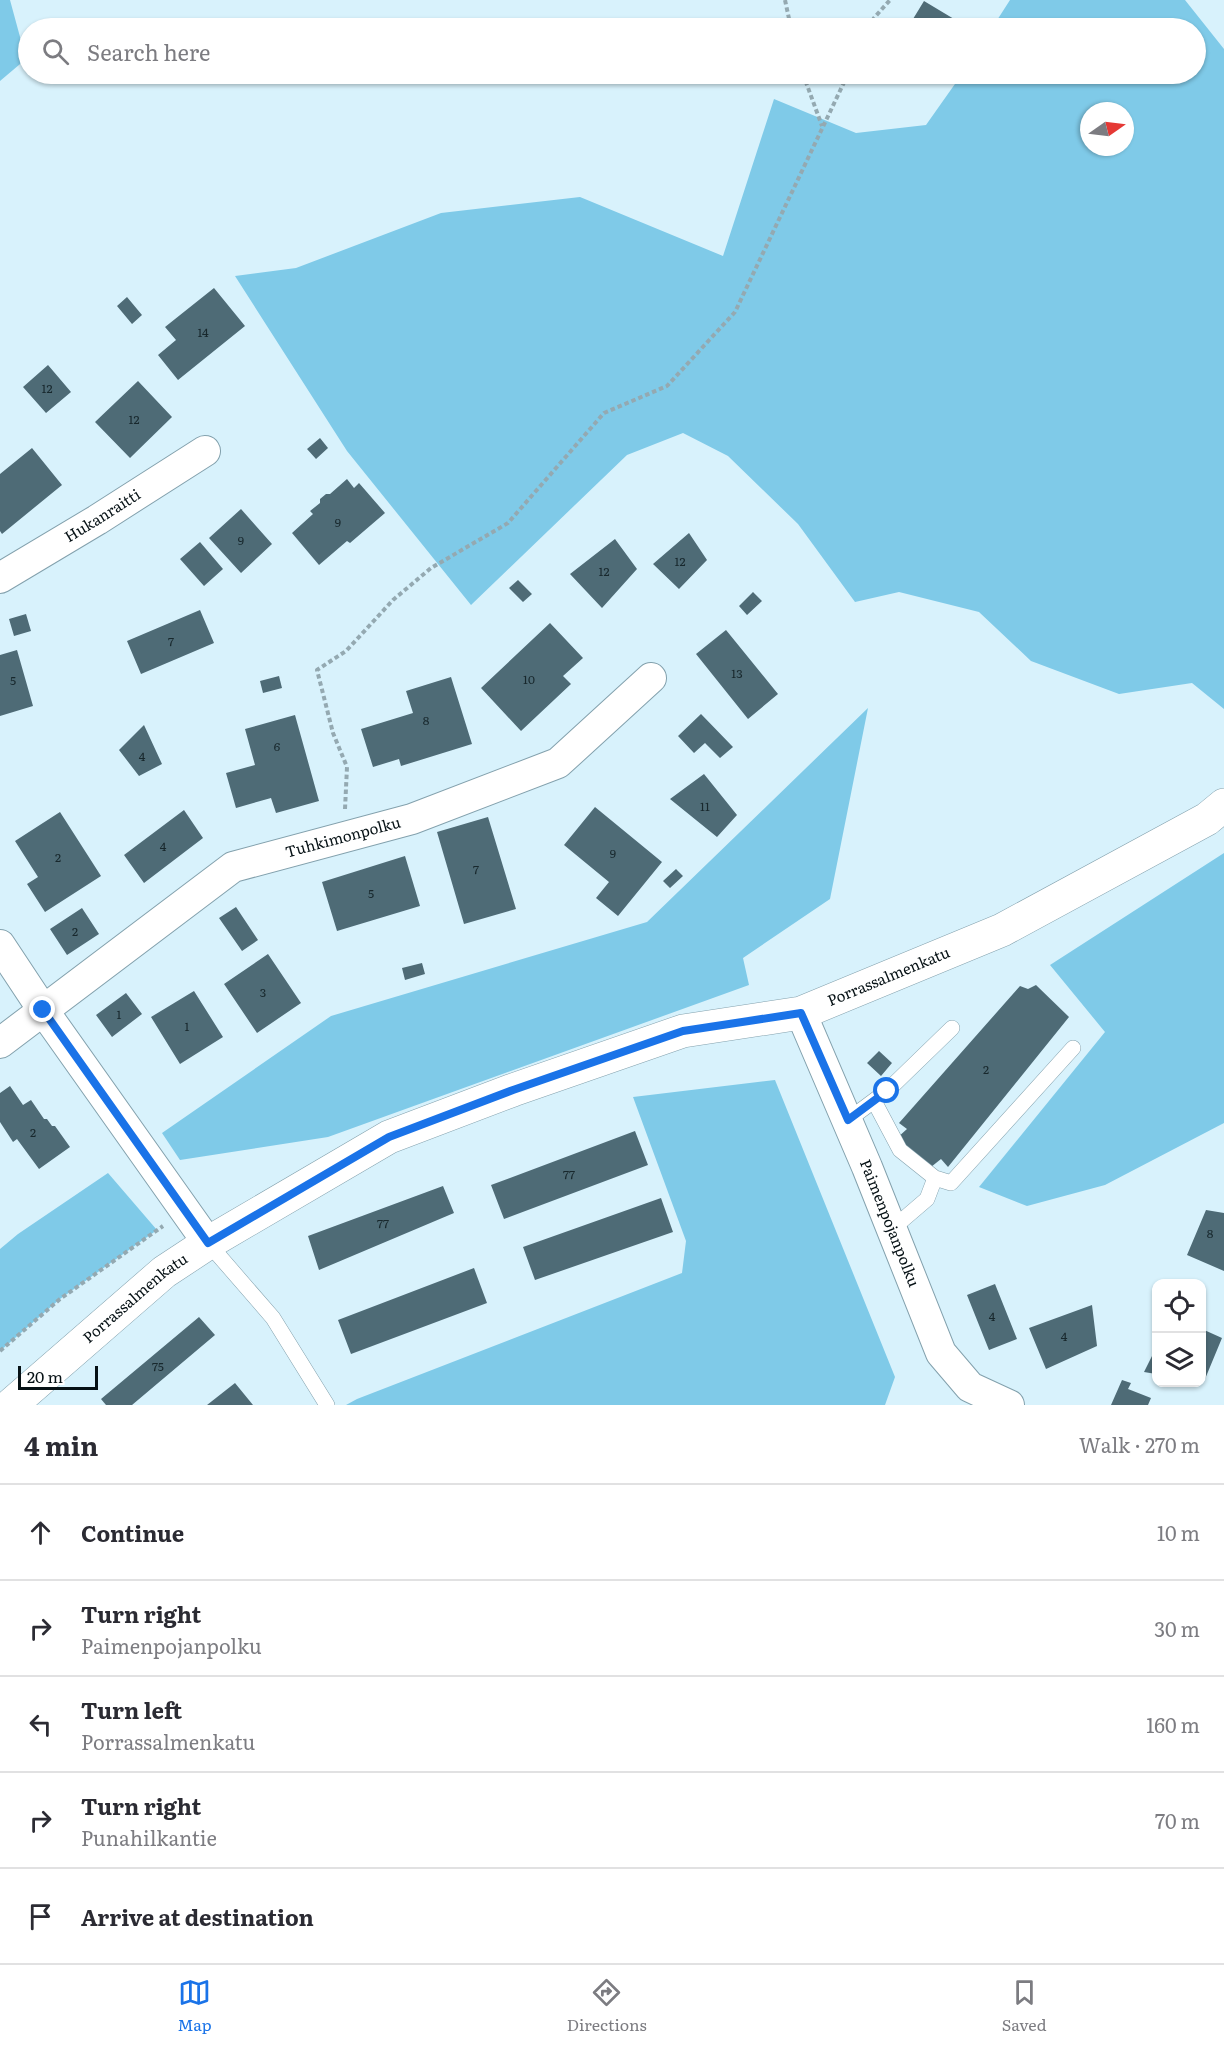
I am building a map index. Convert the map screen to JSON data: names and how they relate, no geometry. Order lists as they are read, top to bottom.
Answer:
{
  "streets": {
    "street": [
      "Hukanraitti",
      "Tuhkimonpolku",
      "Porrassalmenkatu",
      "Paimenpojanpolku"
    ]
  },
  "crossings": [
    ["Porrassalmenkatu", "Paimenpojanpolku"]
  ],
  "house_numbers": [
    "14",
    "12",
    "12",
    "9",
    "9",
    "12",
    "12",
    "7",
    "13",
    "10",
    "5",
    "8",
    "6",
    "4",
    "11",
    "4",
    "9",
    "2",
    "7",
    "5",
    "2",
    "3",
    "1",
    "1",
    "2",
    "2",
    "77",
    "77",
    "8",
    "4",
    "4",
    "75"
  ],
  "scale_bar": "20 m",
  "north": "right",
  "page": {
    "search": "Search here",
    "scale": "20 m",
    "heading": ["4 min", "Walk · 270 m"],
    "list": [
      ["Continue", "10 m"],
      ["Turn right", "Paimenpojanpolku", "30 m"],
      ["Turn left", "Porrassalmenkatu", "160 m"],
      ["Turn right", "Punahilkantie", "70 m"],
      "Arrive at destination"
    ],
    "nav": ["Map", "Directions", "Saved"]
  }
}
